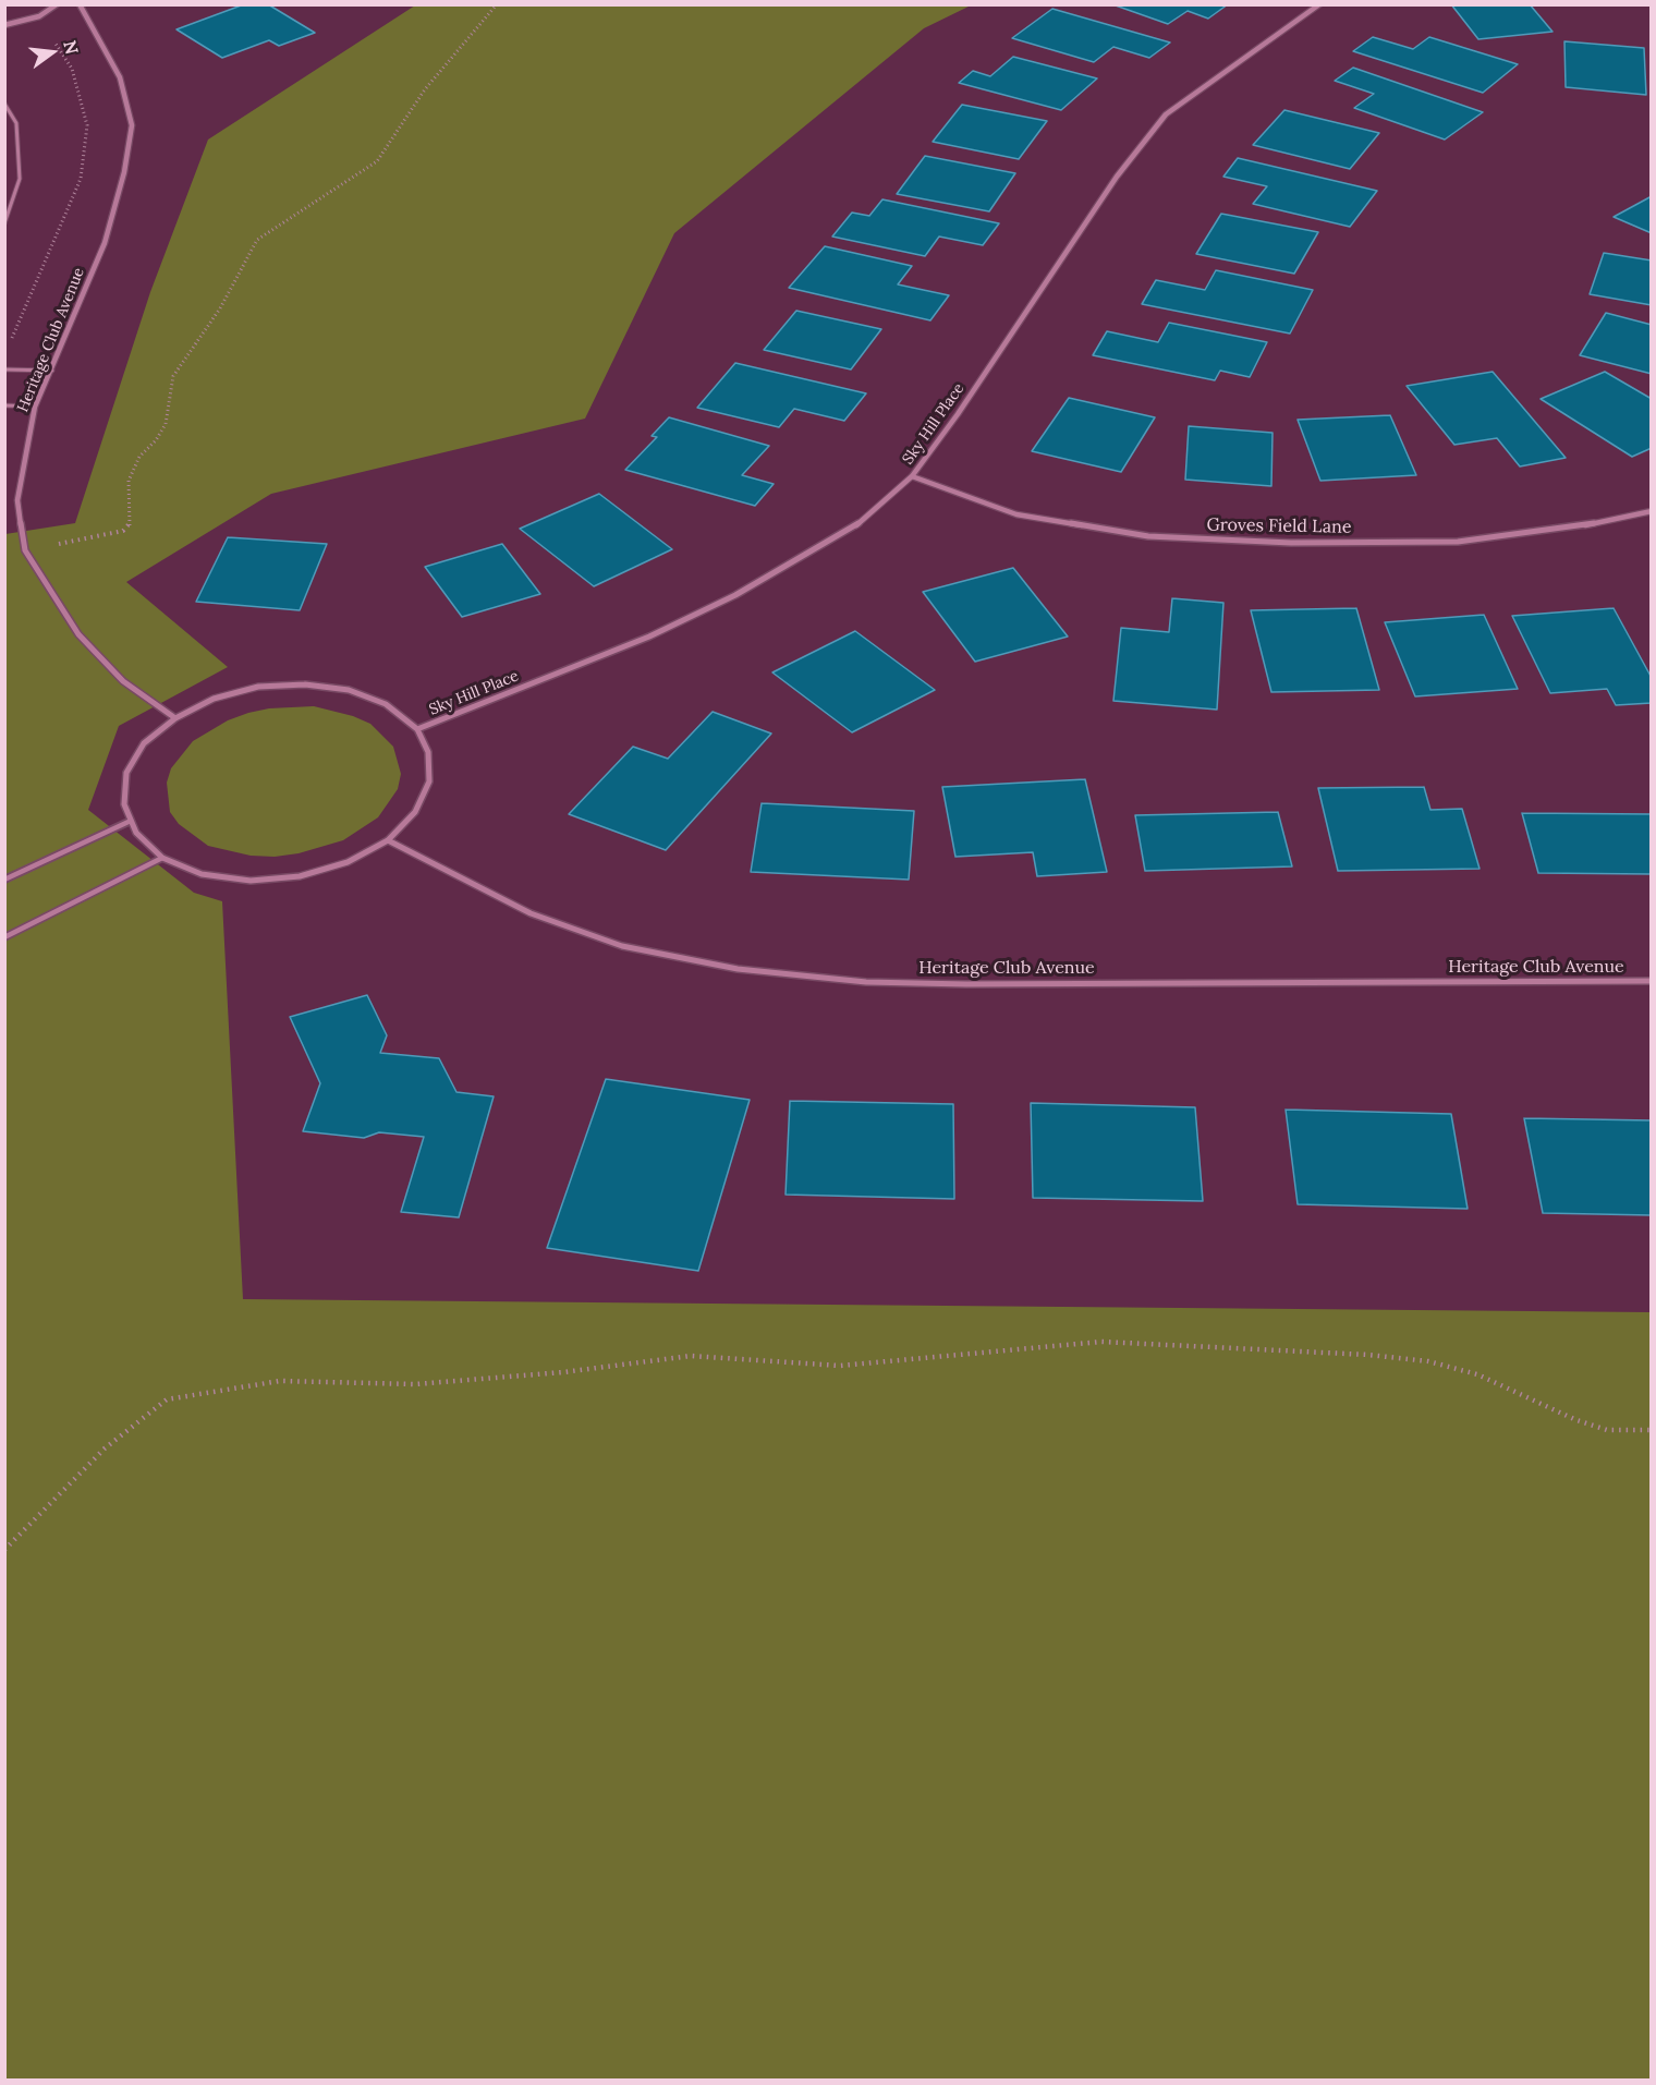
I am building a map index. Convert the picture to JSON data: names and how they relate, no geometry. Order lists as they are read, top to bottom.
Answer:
{
  "streets": {
    "street": ["Heritage Club Avenue", "Sky Hill Place", "Groves Field Lane"]
  },
  "crossings": [
    ["Sky Hill Place", "Groves Field Lane"]
  ],
  "north": "right"
}
